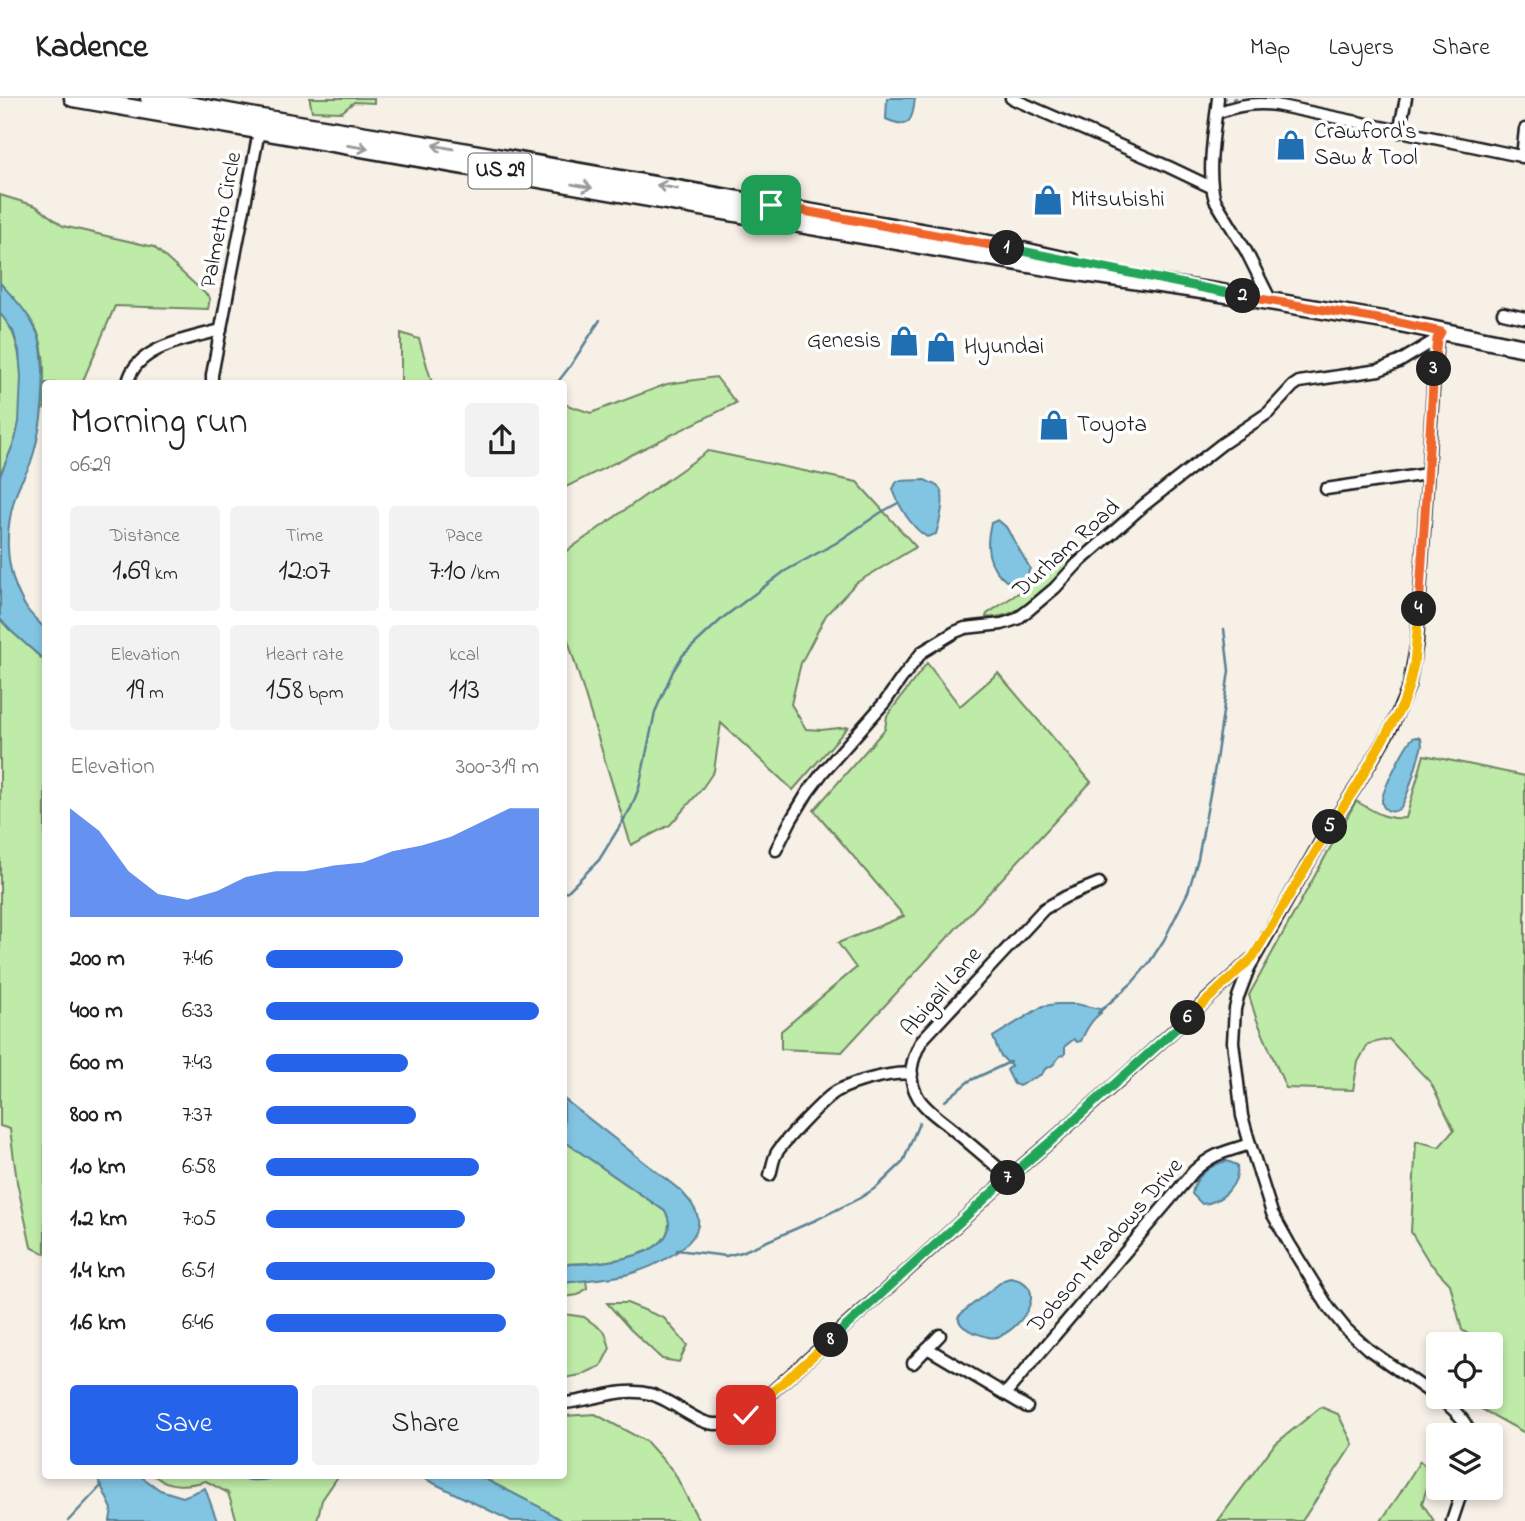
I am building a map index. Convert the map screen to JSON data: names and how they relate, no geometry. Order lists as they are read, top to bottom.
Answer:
{
  "streets": {
    "main road": ["US 29"],
    "street": [
      "Palmetto Circle",
      "Durham Road",
      "Abigail Lane",
      "Dobson Meadows Drive"
    ]
  },
  "crossings": [
    ["US 29", "Palmetto Circle"],
    ["US 29", "Durham Road"]
  ],
  "places": {
    "shop": [
      "Crawford's Saw & Tool",
      "Mitsubishi",
      "Genesis",
      "Hyundai",
      "Toyota"
    ]
  },
  "page": {
    "header": "Kadence",
    "nav": ["Map", "Layers", "Share"],
    "pins": [
      "1",
      "2",
      "3",
      "4",
      "5",
      "6",
      "7",
      "8"
    ],
    "heading": ["Morning run", "06:29"],
    "stats": [
      ["Distance", "1.69 km"],
      ["Time", "12:07"],
      ["Pace", "7:10 /km"],
      ["Elevation", "19 m"],
      ["Heart rate", "158 bpm"],
      ["kcal", "113"]
    ],
    "chart": ["Elevation", "300–319 m"],
    "list": [
      {
        "name": "200 m",
        "note": "7:46"
      },
      {
        "name": "400 m",
        "note": "6:33"
      },
      {
        "name": "600 m",
        "note": "7:43"
      },
      {
        "name": "800 m",
        "note": "7:37"
      },
      {
        "name": "1.0 km",
        "note": "6:58"
      },
      {
        "name": "1.2 km",
        "note": "7:05"
      },
      {
        "name": "1.4 km",
        "note": "6:51"
      },
      {
        "name": "1.6 km",
        "note": "6:46"
      }
    ],
    "buttons": ["Save", "Share"]
  }
}
